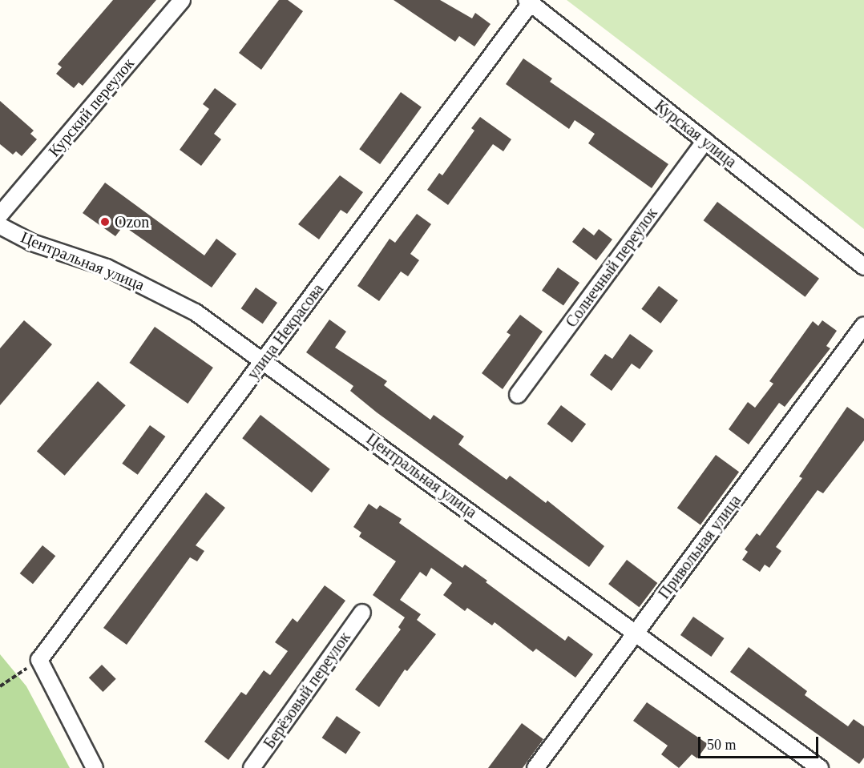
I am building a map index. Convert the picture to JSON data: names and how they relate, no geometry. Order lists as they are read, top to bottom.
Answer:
{
  "streets": {
    "street": [
      "Курский переулок",
      "Курская улица",
      "Центральная улица",
      "Солнечный переулок",
      "улица Некрасова",
      "Привольная улица",
      "Берёзовый переулок"
    ]
  },
  "crossings": [
    ["Курская улица", "Солнечный переулок"],
    ["Курская улица", "улица Некрасова"],
    ["Центральная улица", "улица Некрасова"],
    ["Центральная улица", "Привольная улица"]
  ],
  "places": ["Ozon"],
  "scale_bar": "50 m"
}
